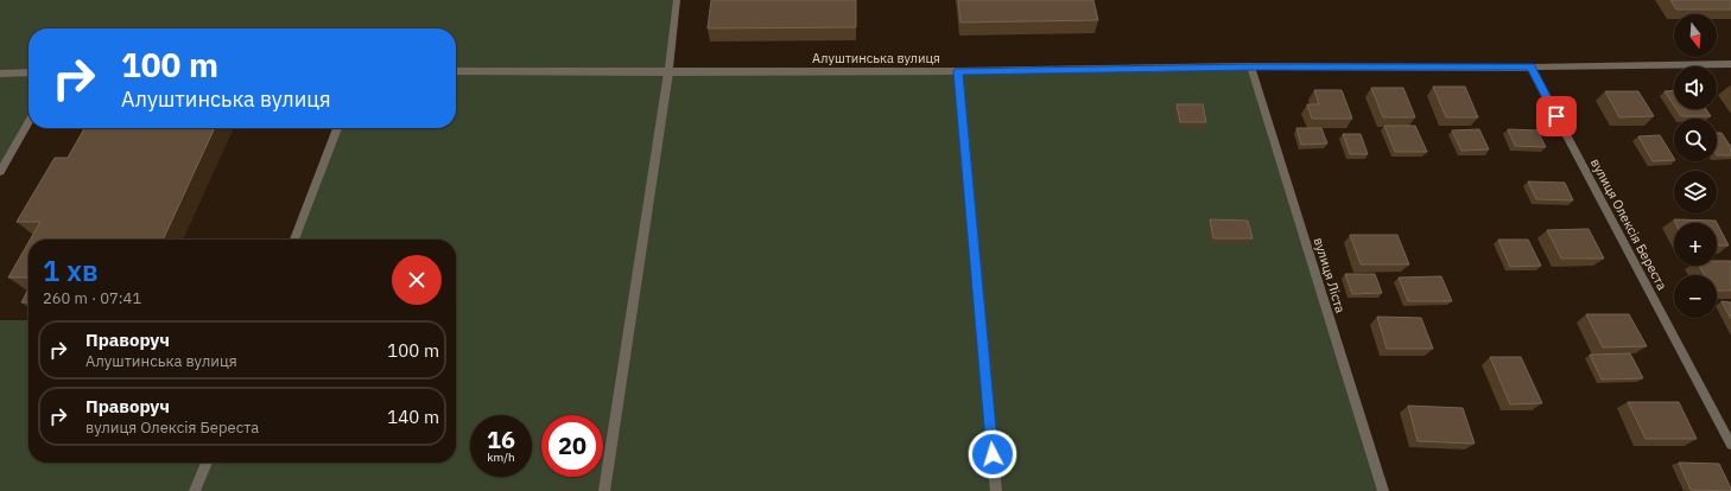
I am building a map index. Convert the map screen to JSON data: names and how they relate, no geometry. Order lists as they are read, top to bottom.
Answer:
{
  "streets": {
    "street": ["Алуштинська вулиця", "вулиця Олексія Береста", "вулиця Ліста"]
  },
  "crossings": [
    ["Алуштинська вулиця", "вулиця Олексія Береста"],
    ["Алуштинська вулиця", "вулиця Ліста"]
  ],
  "north": "bottom",
  "page": {
    "map_buttons": ["+", "−"],
    "turn": ["100 m", "Алуштинська вулиця"],
    "heading": ["1 хв", "260 m · 07:41"],
    "list": [
      {
        "name": "Праворуч",
        "note": "Алуштинська вулиця",
        "value": "100 m"
      },
      {
        "name": "Праворуч",
        "note": "вулиця Олексія Береста",
        "value": "140 m"
      }
    ],
    "speed": "16 km/h",
    "limit": "20"
  }
}
